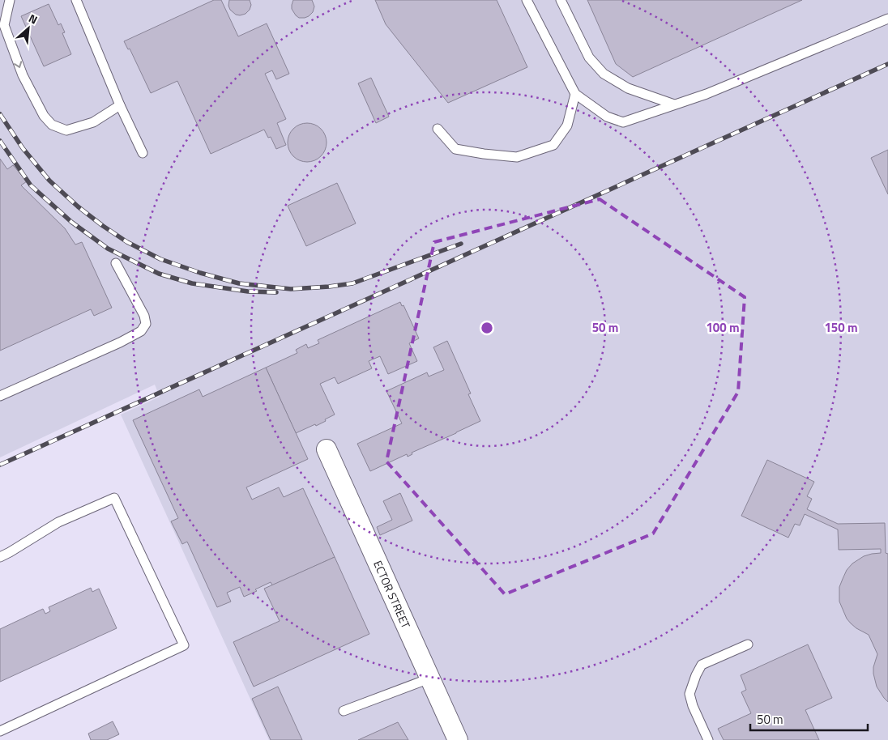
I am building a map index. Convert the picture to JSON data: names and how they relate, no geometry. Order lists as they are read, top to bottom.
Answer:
{
  "streets": {
    "street": ["ECTOR STREET"]
  },
  "scale_bar": "50 m",
  "north": "top right",
  "rings": ["50 m", "100 m", "150 m"]
}
